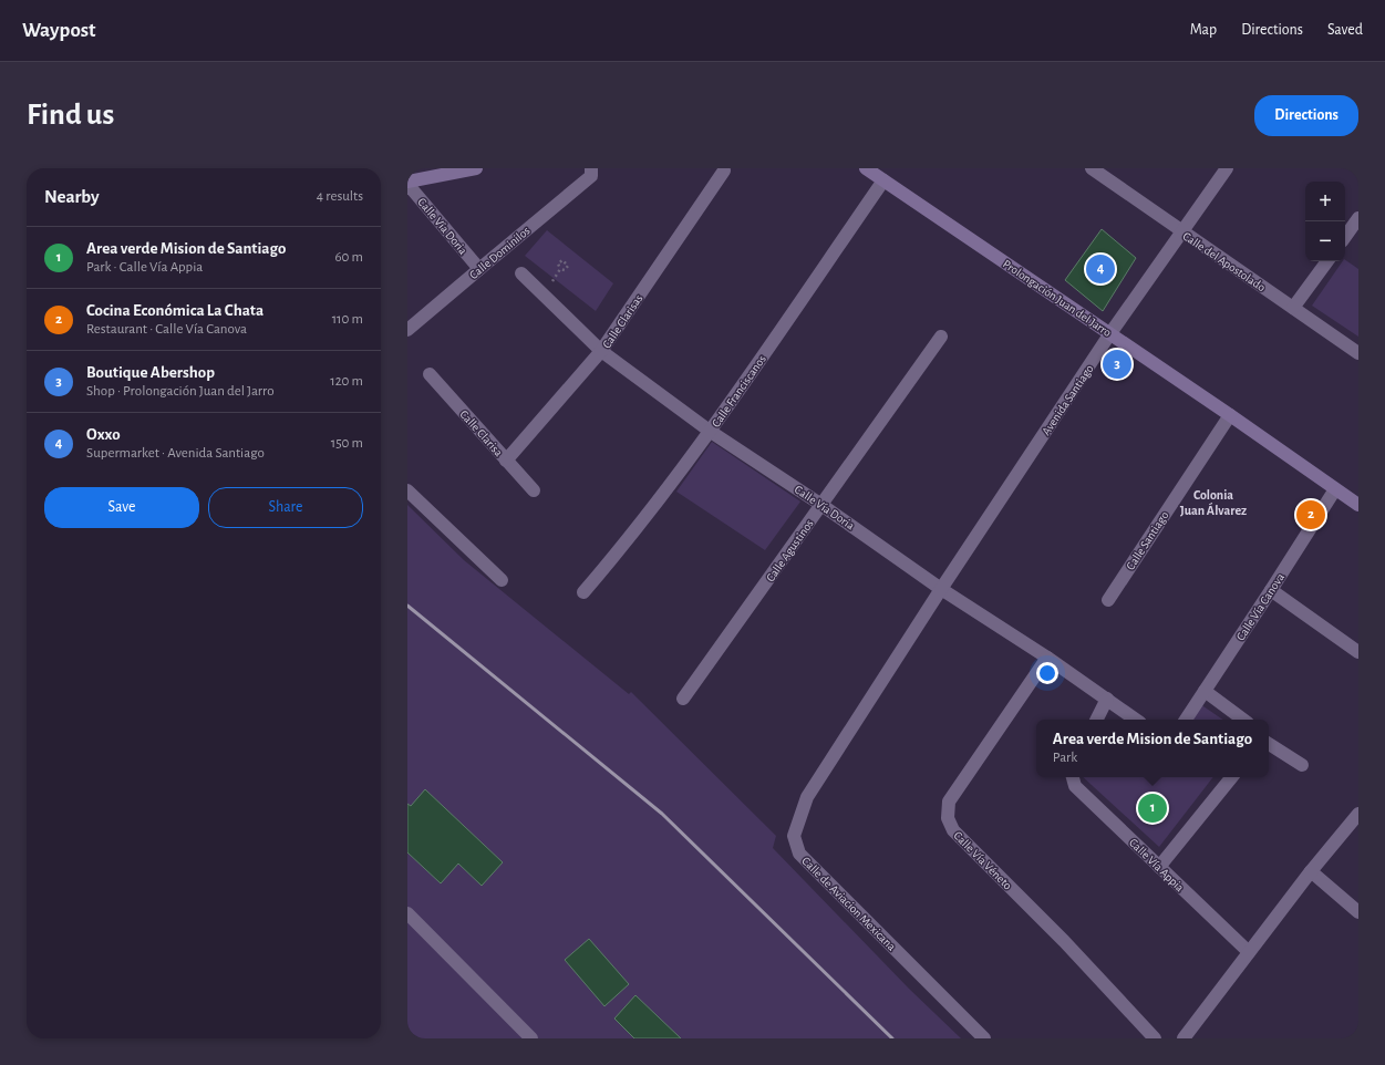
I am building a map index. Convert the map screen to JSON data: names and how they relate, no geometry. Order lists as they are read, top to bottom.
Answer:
{
  "streets": {
    "main road": ["Prolongación Juan del Jarro"],
    "street": [
      "Calle Vía Doria",
      "Calle Dominilos",
      "Calle del Apostolado",
      "Calle Clarisas",
      "Calle Franciscanos",
      "Avenida Santiago",
      "Calle Clarisa",
      "Calle Santiago",
      "Calle Agustinos",
      "Calle Vía Canova",
      "Calle Vía Véneto",
      "Calle Vía Appia",
      "Calle de Aviacion Mexicana"
    ]
  },
  "crossings": [
    ["Calle Vía Doria", "Calle Dominilos"],
    ["Calle Vía Doria", "Calle Clarisas"],
    ["Calle Vía Doria", "Calle Franciscanos"],
    ["Calle Vía Doria", "Avenida Santiago"],
    ["Calle Vía Doria", "Calle Agustinos"],
    ["Calle Vía Doria", "Calle Vía Véneto"],
    ["Calle Vía Doria", "Calle de Aviacion Mexicana"],
    ["Calle del Apostolado", "Avenida Santiago"],
    ["Prolongación Juan del Jarro", "Calle Franciscanos"],
    ["Prolongación Juan del Jarro", "Avenida Santiago"],
    ["Prolongación Juan del Jarro", "Calle Santiago"],
    ["Prolongación Juan del Jarro", "Calle Vía Canova"],
    ["Calle Clarisas", "Calle Clarisa"],
    ["Avenida Santiago", "Calle de Aviacion Mexicana"]
  ],
  "districts": ["Colonia Juan Álvarez"],
  "page": {
    "header": "Waypost",
    "nav": ["Map", "Directions", "Saved"],
    "buttons": [
      "Directions",
      ["Save", "Share"]
    ],
    "title": "Find us",
    "heading": ["Nearby", "4 results"],
    "map_buttons": ["+", "−"],
    "list": [
      {
        "mark": "1",
        "name": "Area verde Mision de Santiago",
        "note": "Park · Calle Vía Appia",
        "value": "60 m"
      },
      {
        "mark": "2",
        "name": "Cocina Económica La Chata",
        "note": "Restaurant · Calle Vía Canova",
        "value": "110 m"
      },
      {
        "mark": "3",
        "name": "Boutique Abershop",
        "note": "Shop · Prolongación Juan del Jarro",
        "value": "120 m"
      },
      {
        "mark": "4",
        "name": "Oxxo",
        "note": "Supermarket · Avenida Santiago",
        "value": "150 m"
      }
    ],
    "pins": [
      "4",
      "3",
      "2",
      "1"
    ],
    "popup": ["Area verde Mision de Santiago", "Park"]
  }
}
